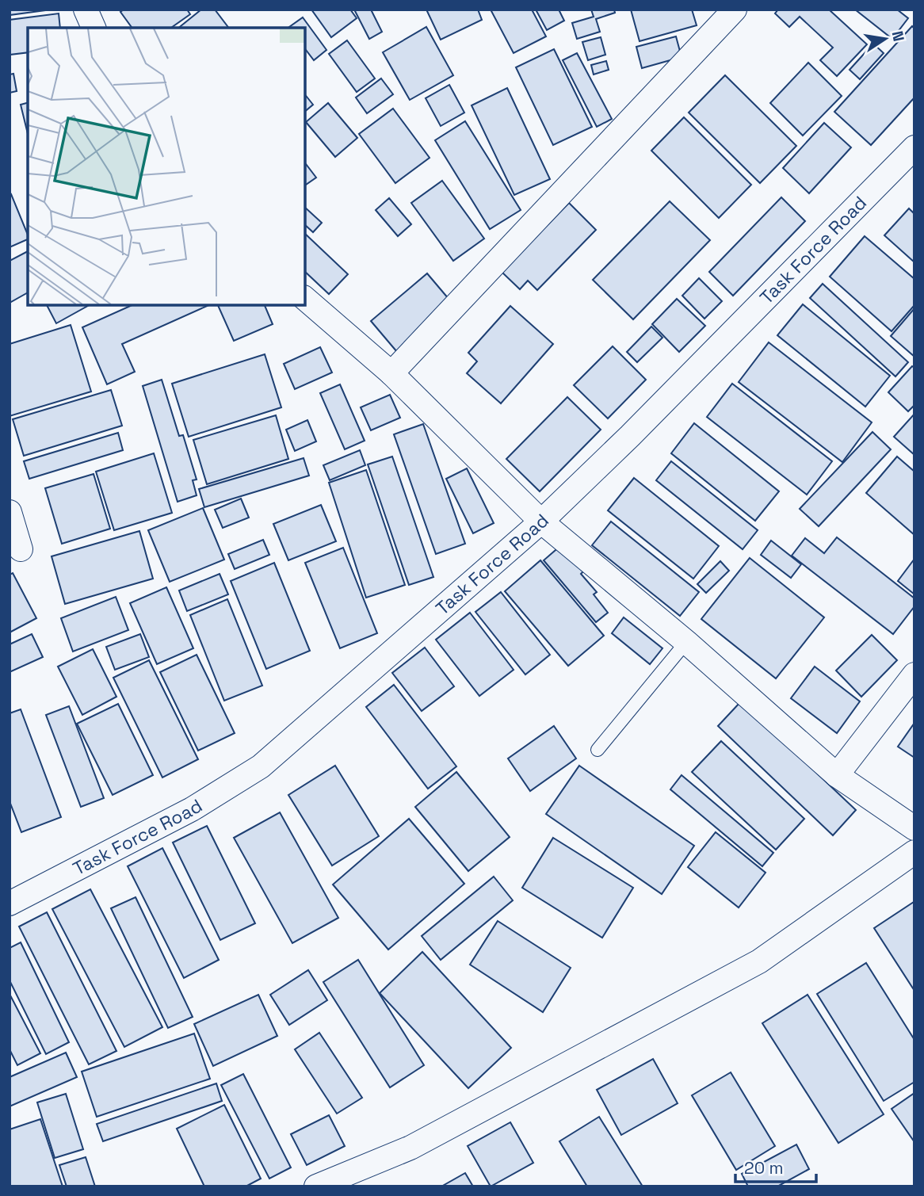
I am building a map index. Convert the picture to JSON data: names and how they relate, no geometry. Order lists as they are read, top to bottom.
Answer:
{
  "streets": {
    "street": ["Task Force Road"]
  },
  "scale_bar": "20 m",
  "north": "right"
}
